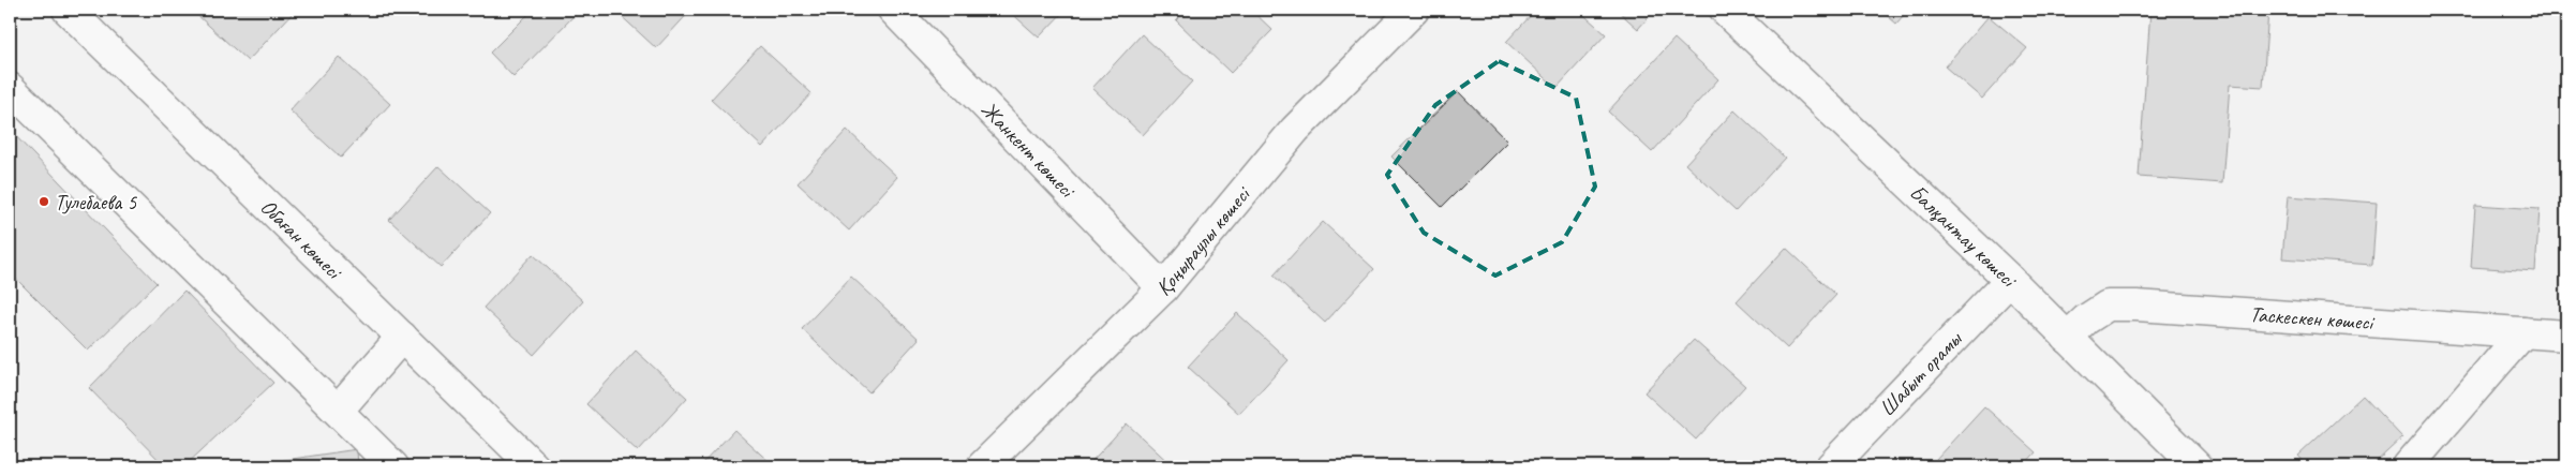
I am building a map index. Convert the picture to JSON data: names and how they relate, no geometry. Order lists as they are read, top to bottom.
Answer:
{
  "streets": {
    "street": [
      "Жанкент көшесі",
      "Балқантау көшесі",
      "Обаған көшесі",
      "Қоңыраулы көшесі",
      "Таскескен көшесі",
      "Шабыт орамы"
    ]
  },
  "crossings": [
    ["Жанкент көшесі", "Қоңыраулы көшесі"],
    ["Балқантау көшесі", "Таскескен көшесі"],
    ["Балқантау көшесі", "Шабыт орамы"]
  ],
  "places": ["Тулебаева 5"]
}
